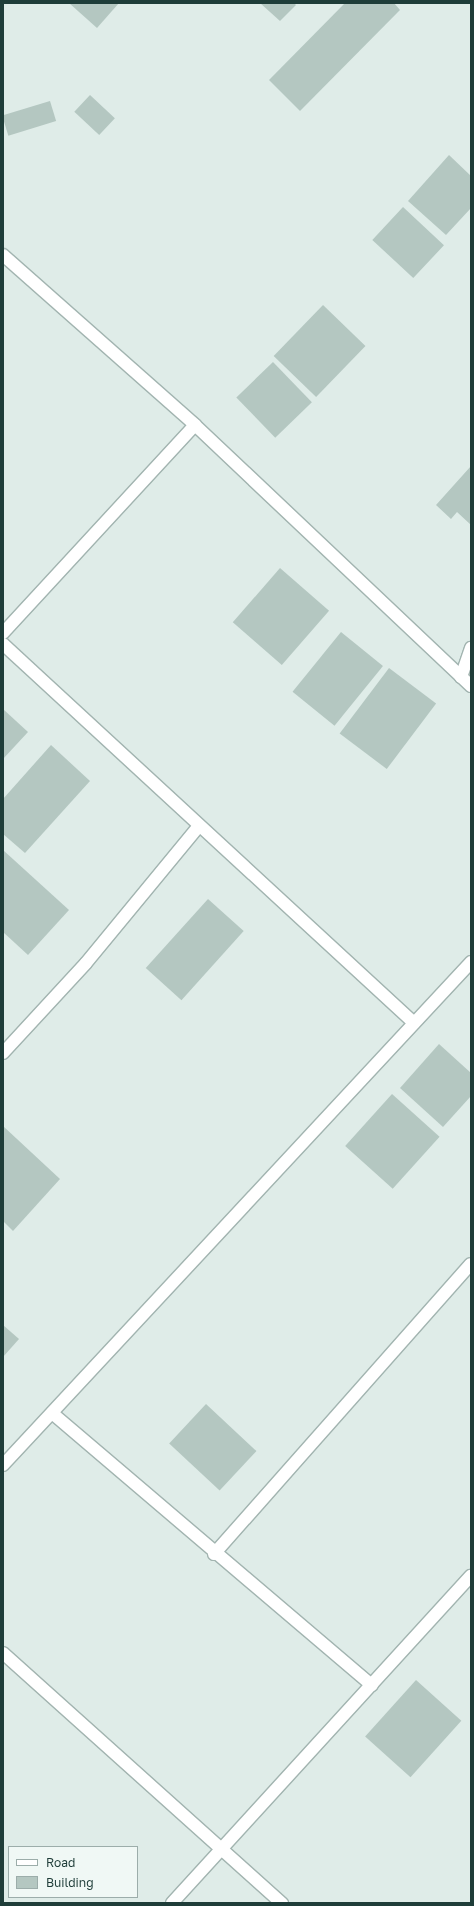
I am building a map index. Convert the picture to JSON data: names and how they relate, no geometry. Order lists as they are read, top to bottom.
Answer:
{
  "legend": ["Road", "Building"]
}
